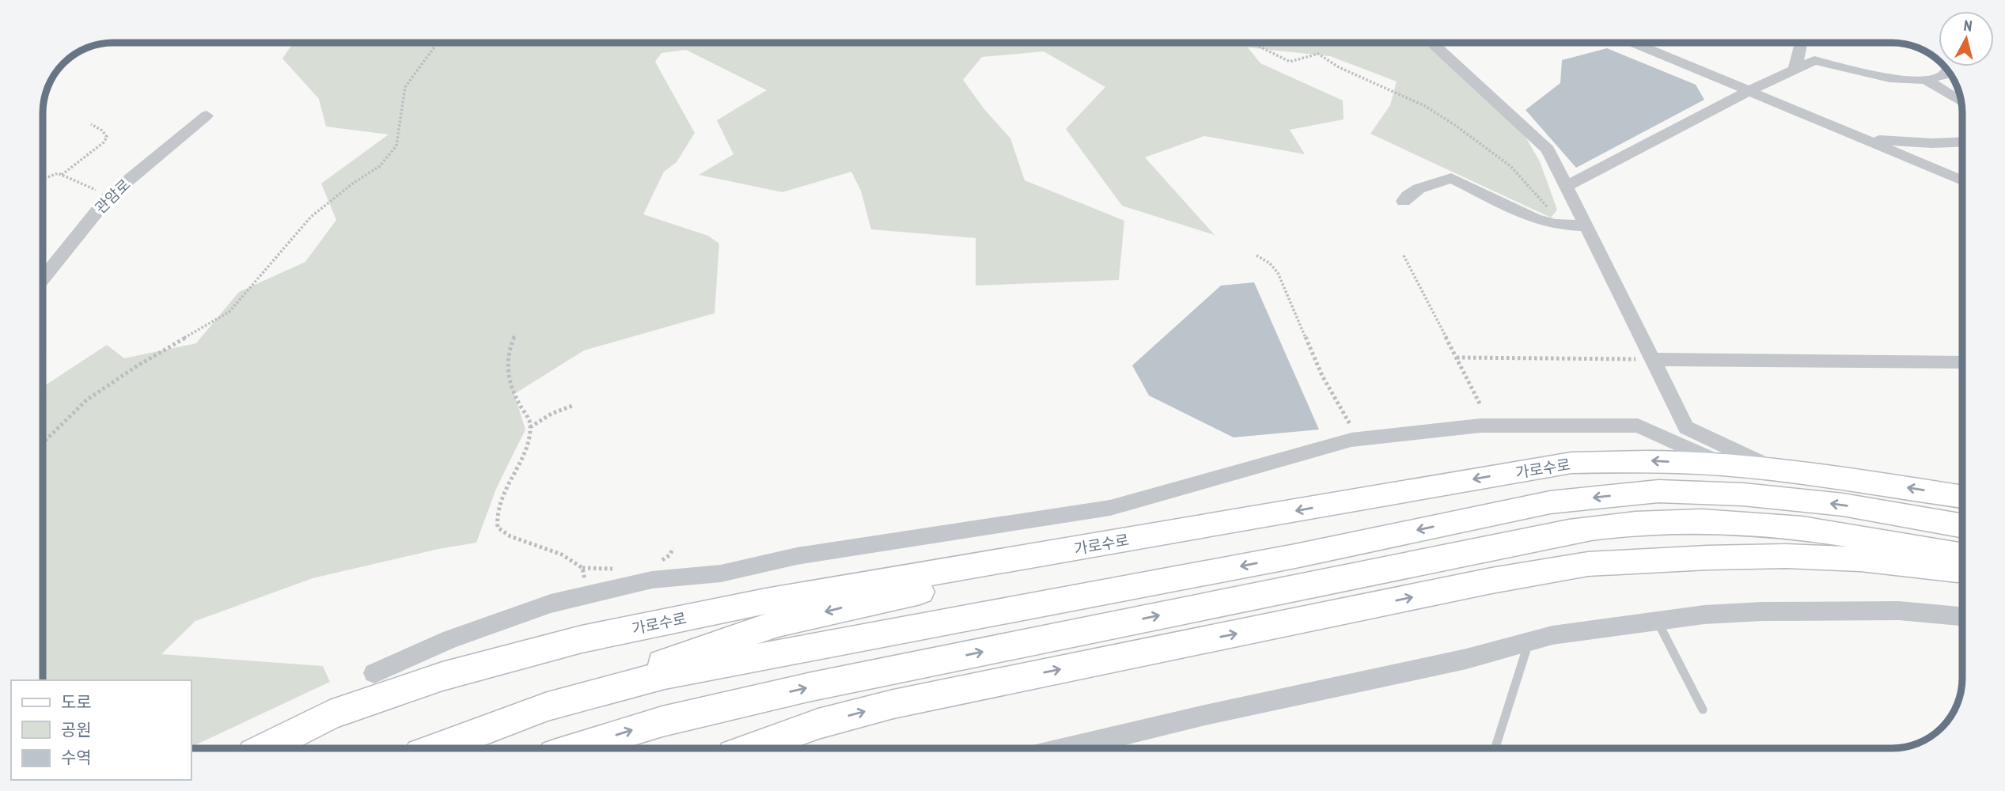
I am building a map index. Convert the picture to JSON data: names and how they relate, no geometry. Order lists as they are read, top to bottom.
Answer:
{
  "streets": {
    "main road": ["가로수로"],
    "street": ["관암로"]
  },
  "legend": ["도로", "공원", "수역"],
  "north": "top"
}
